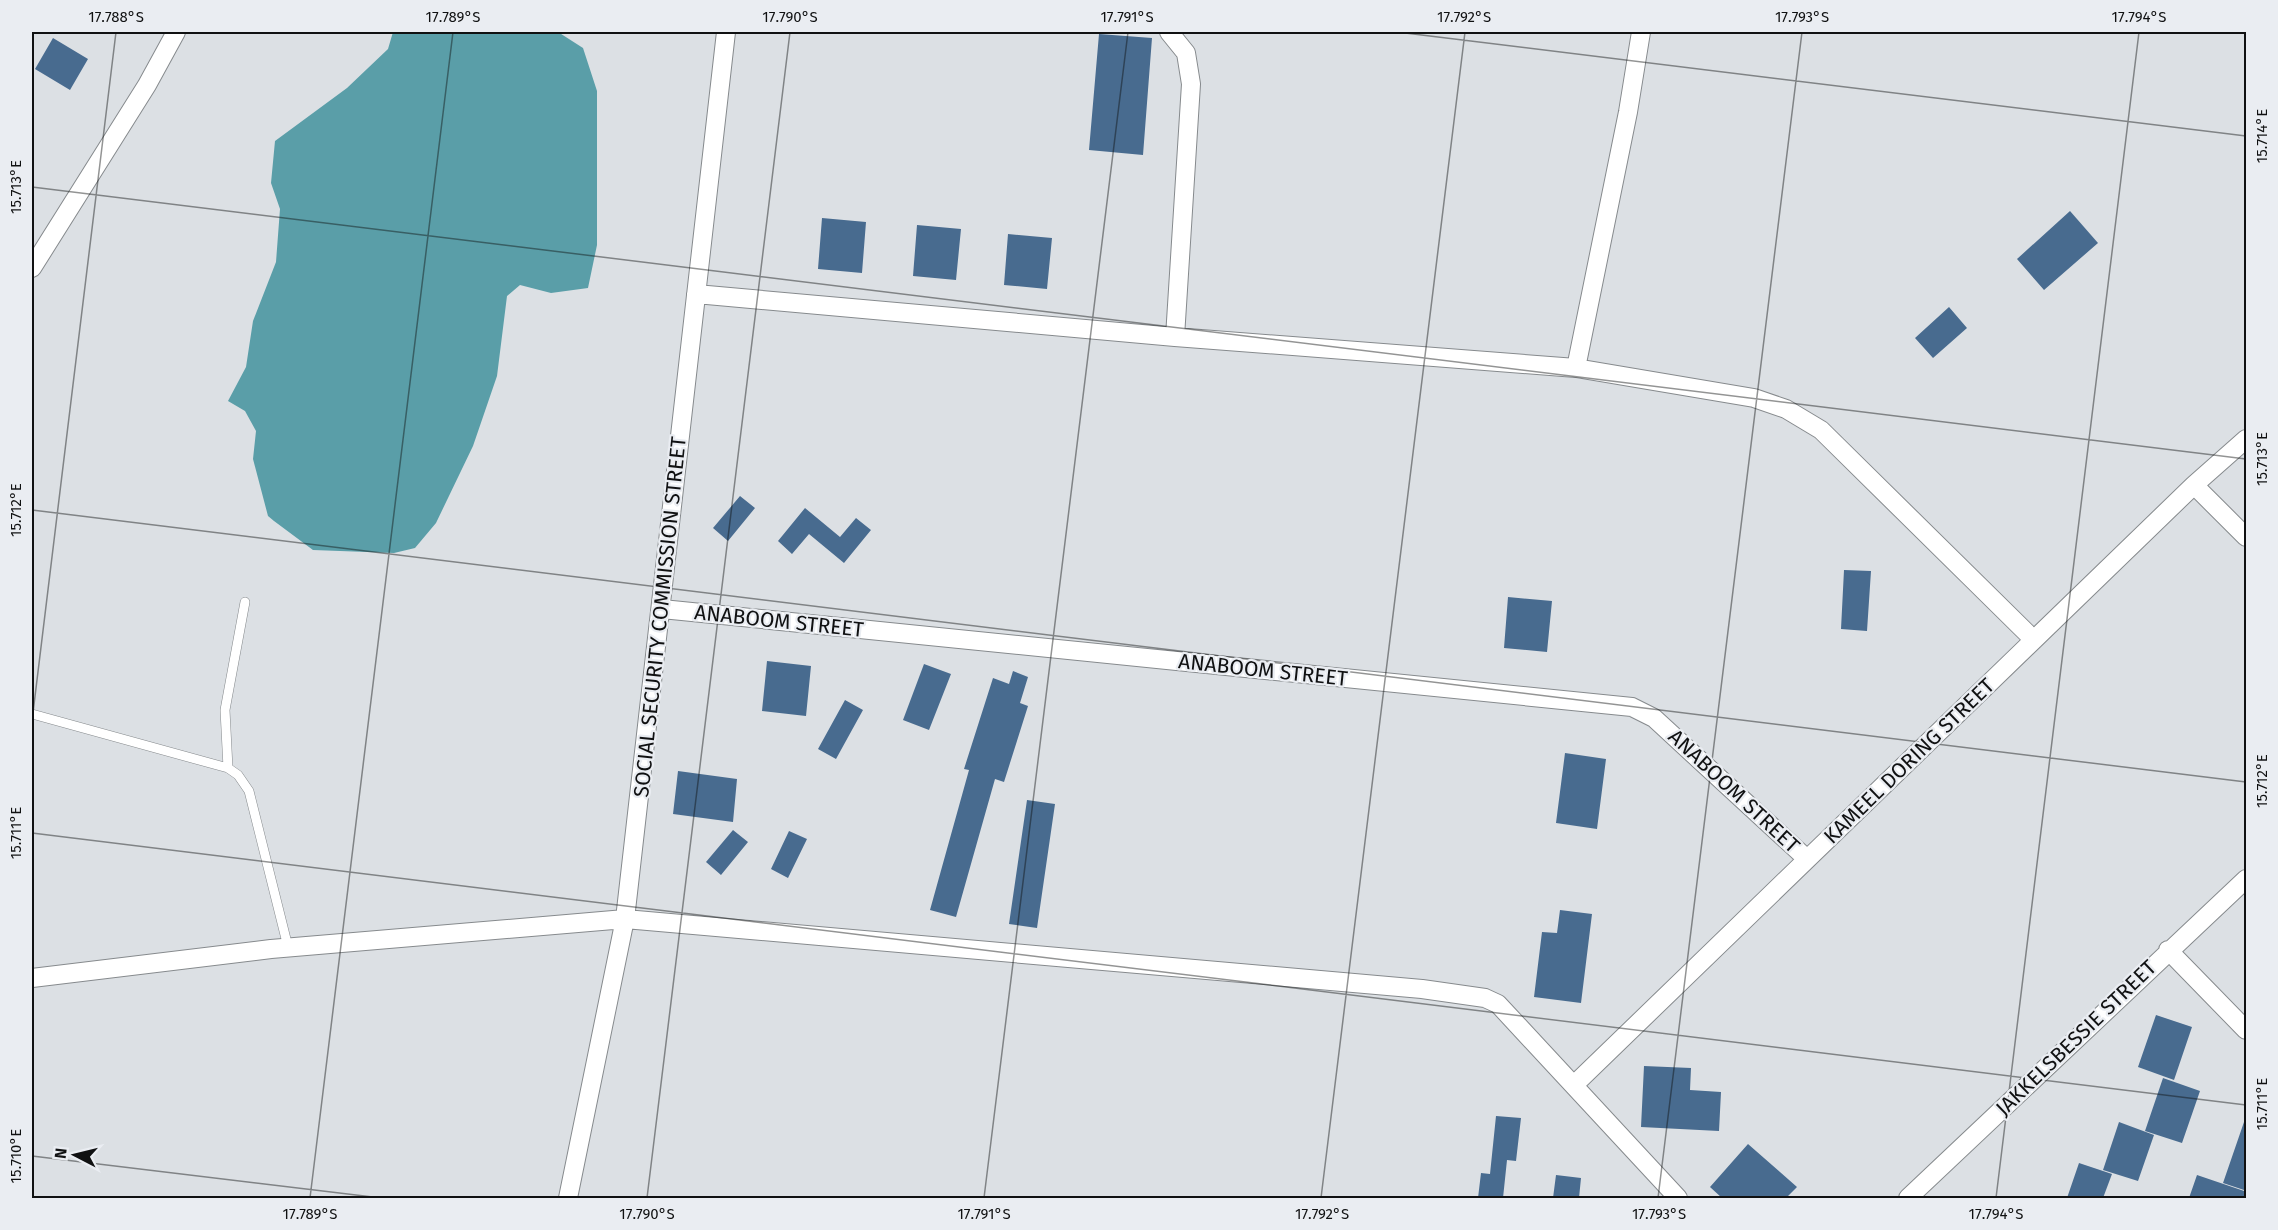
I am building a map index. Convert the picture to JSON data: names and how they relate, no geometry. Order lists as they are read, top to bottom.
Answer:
{
  "streets": {
    "street": [
      "SOCIAL SECURITY COMMISSION STREET",
      "ANABOOM STREET",
      "KAMEEL DORING STREET",
      "JAKKELSBESSIE STREET"
    ]
  },
  "crossings": [
    ["SOCIAL SECURITY COMMISSION STREET", "ANABOOM STREET"],
    ["ANABOOM STREET", "KAMEEL DORING STREET"]
  ],
  "north": "left",
  "coordinates": [
    "17.788°S",
    "17.789°S",
    "17.790°S",
    "17.791°S",
    "17.792°S",
    "17.793°S",
    "17.794°S",
    "15.714°E",
    "15.713°E",
    "15.712°E",
    "15.711°E",
    "15.710°E"
  ]
}
